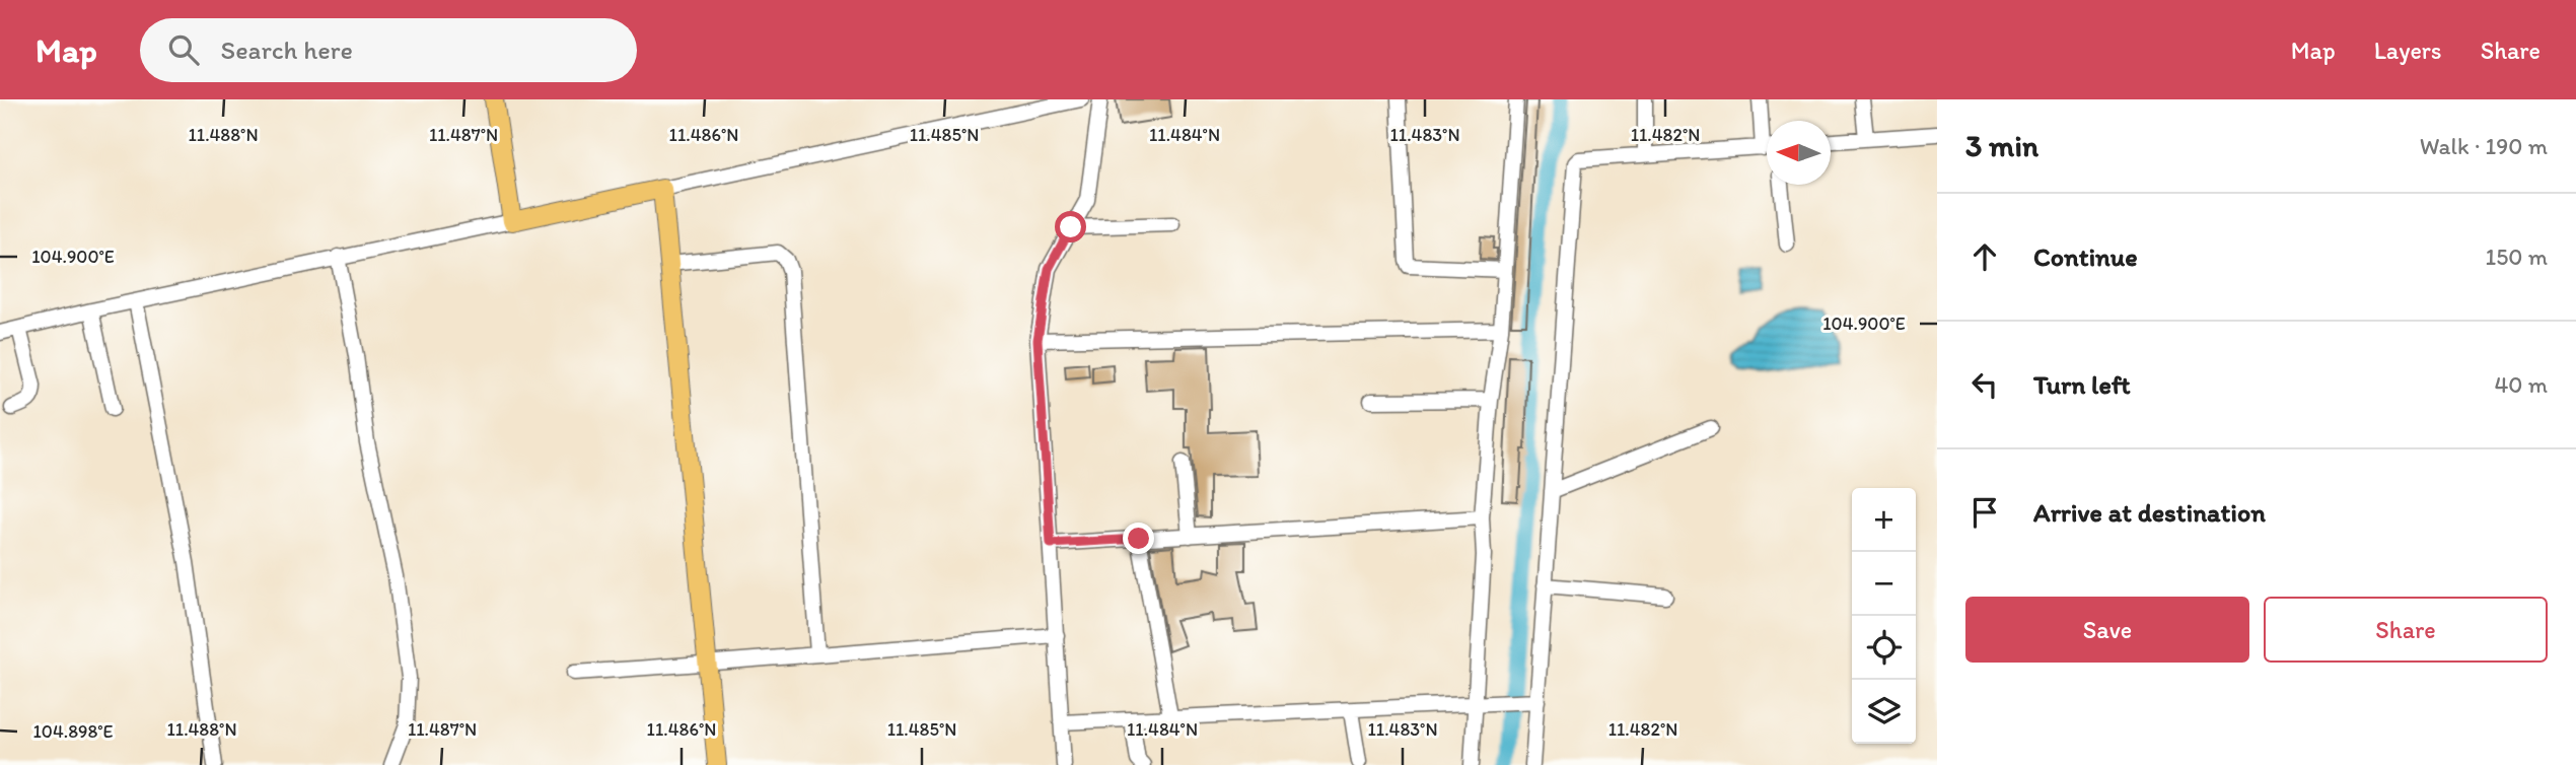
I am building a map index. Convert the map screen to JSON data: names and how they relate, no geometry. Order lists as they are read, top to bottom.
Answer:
{
  "north": "left",
  "page": {
    "header": "Map",
    "search": "Search here",
    "nav": ["Map", "Layers", "Share"],
    "heading": ["3 min", "Walk · 190 m"],
    "list": [
      ["Continue", "150 m"],
      ["Turn left", "40 m"],
      "Arrive at destination"
    ],
    "map_buttons": ["+", "−"],
    "buttons": ["Save", "Share"]
  },
  "coordinates": [
    "11.488°N",
    "11.487°N",
    "11.486°N",
    "11.485°N",
    "11.484°N",
    "11.483°N",
    "11.482°N",
    "104.900°E",
    "104.898°E"
  ]
}
